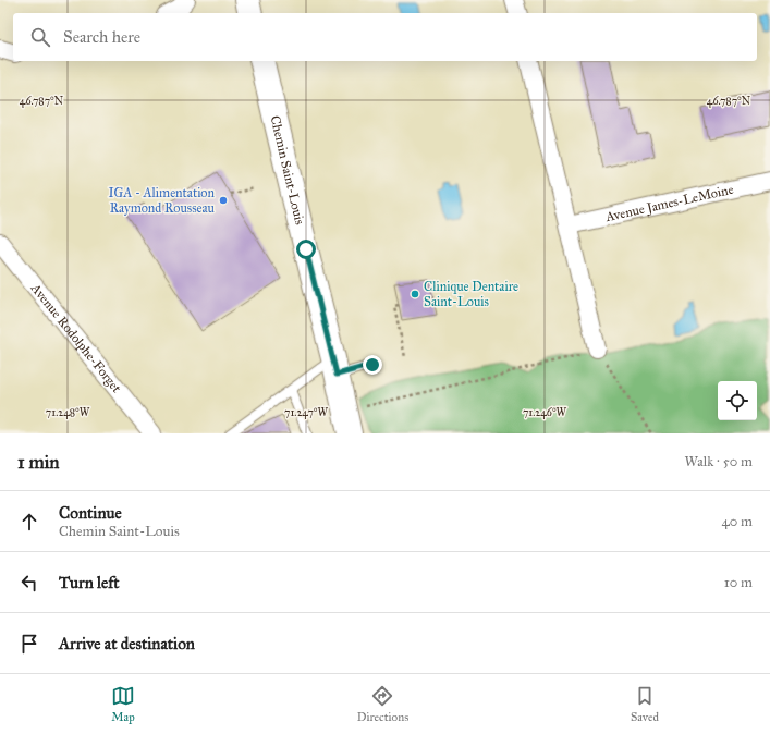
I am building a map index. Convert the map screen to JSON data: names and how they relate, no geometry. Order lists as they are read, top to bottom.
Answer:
{
  "streets": {
    "street": ["Chemin Saint-Louis", "Avenue James-LeMoine", "Avenue Rodolphe-Forget"]
  },
  "places": ["IGA - Alimentation Raymond Rousseau", "Clinique Dentaire Saint-Louis"],
  "page": {
    "search": "Search here",
    "heading": ["1 min", "Walk · 50 m"],
    "list": [
      ["Continue", "Chemin Saint-Louis", "40 m"],
      ["Turn left", "10 m"],
      "Arrive at destination"
    ],
    "nav": ["Map", "Directions", "Saved"]
  },
  "coordinates": [
    "46.787°N",
    "71.248°W",
    "71.247°W",
    "71.246°W"
  ]
}
